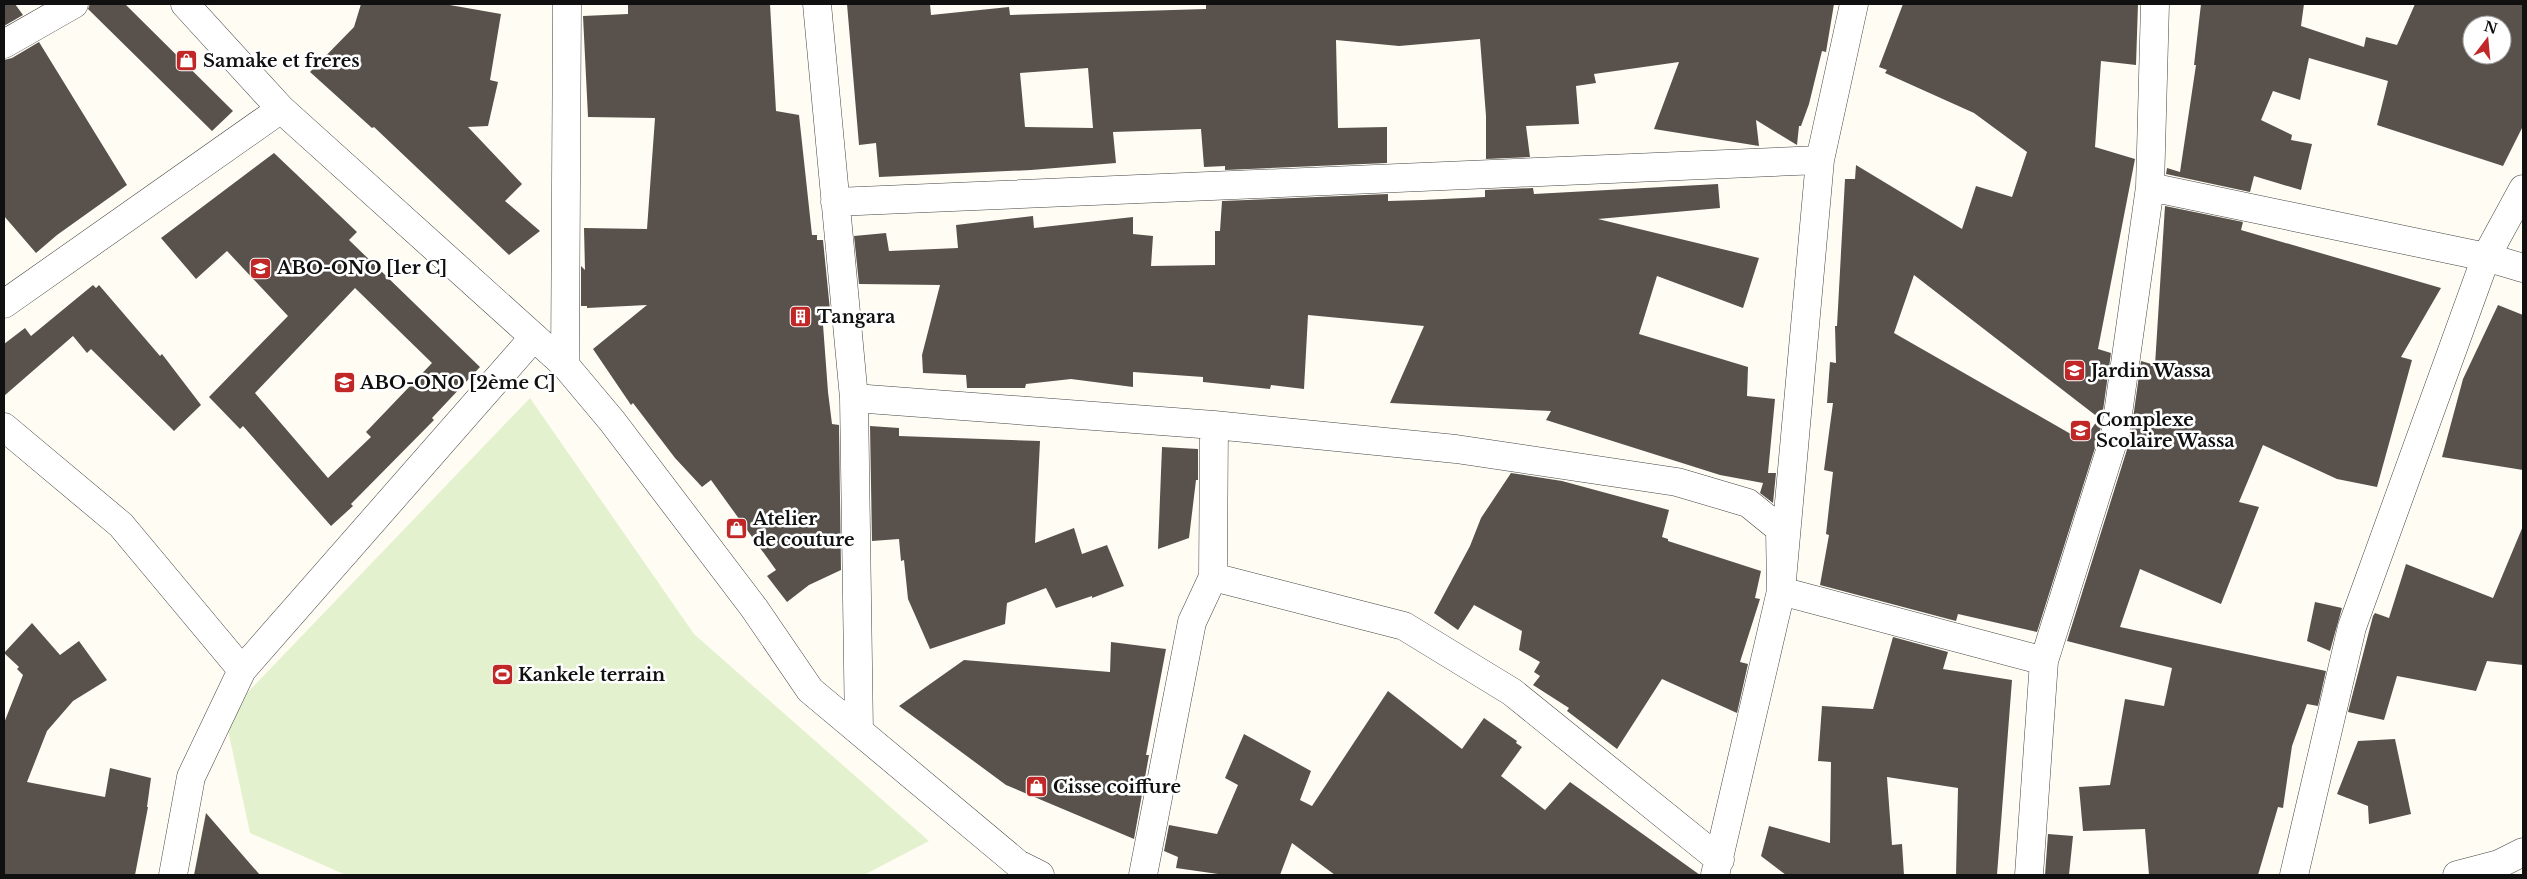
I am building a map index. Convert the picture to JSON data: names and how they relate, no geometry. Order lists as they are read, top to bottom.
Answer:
{
  "places": {
    "shop": ["Samake et freres", "Atelier de couture", "Cisse coiffure"],
    "school or university": [
      "ABO-ONO [1er C]",
      "Jardin Wassa",
      "ABO-ONO [2ème C]",
      "Complexe Scolaire Wassa"
    ],
    "building": ["Tangara"],
    "sports": ["Kankele terrain"]
  },
  "north": "top"
}
